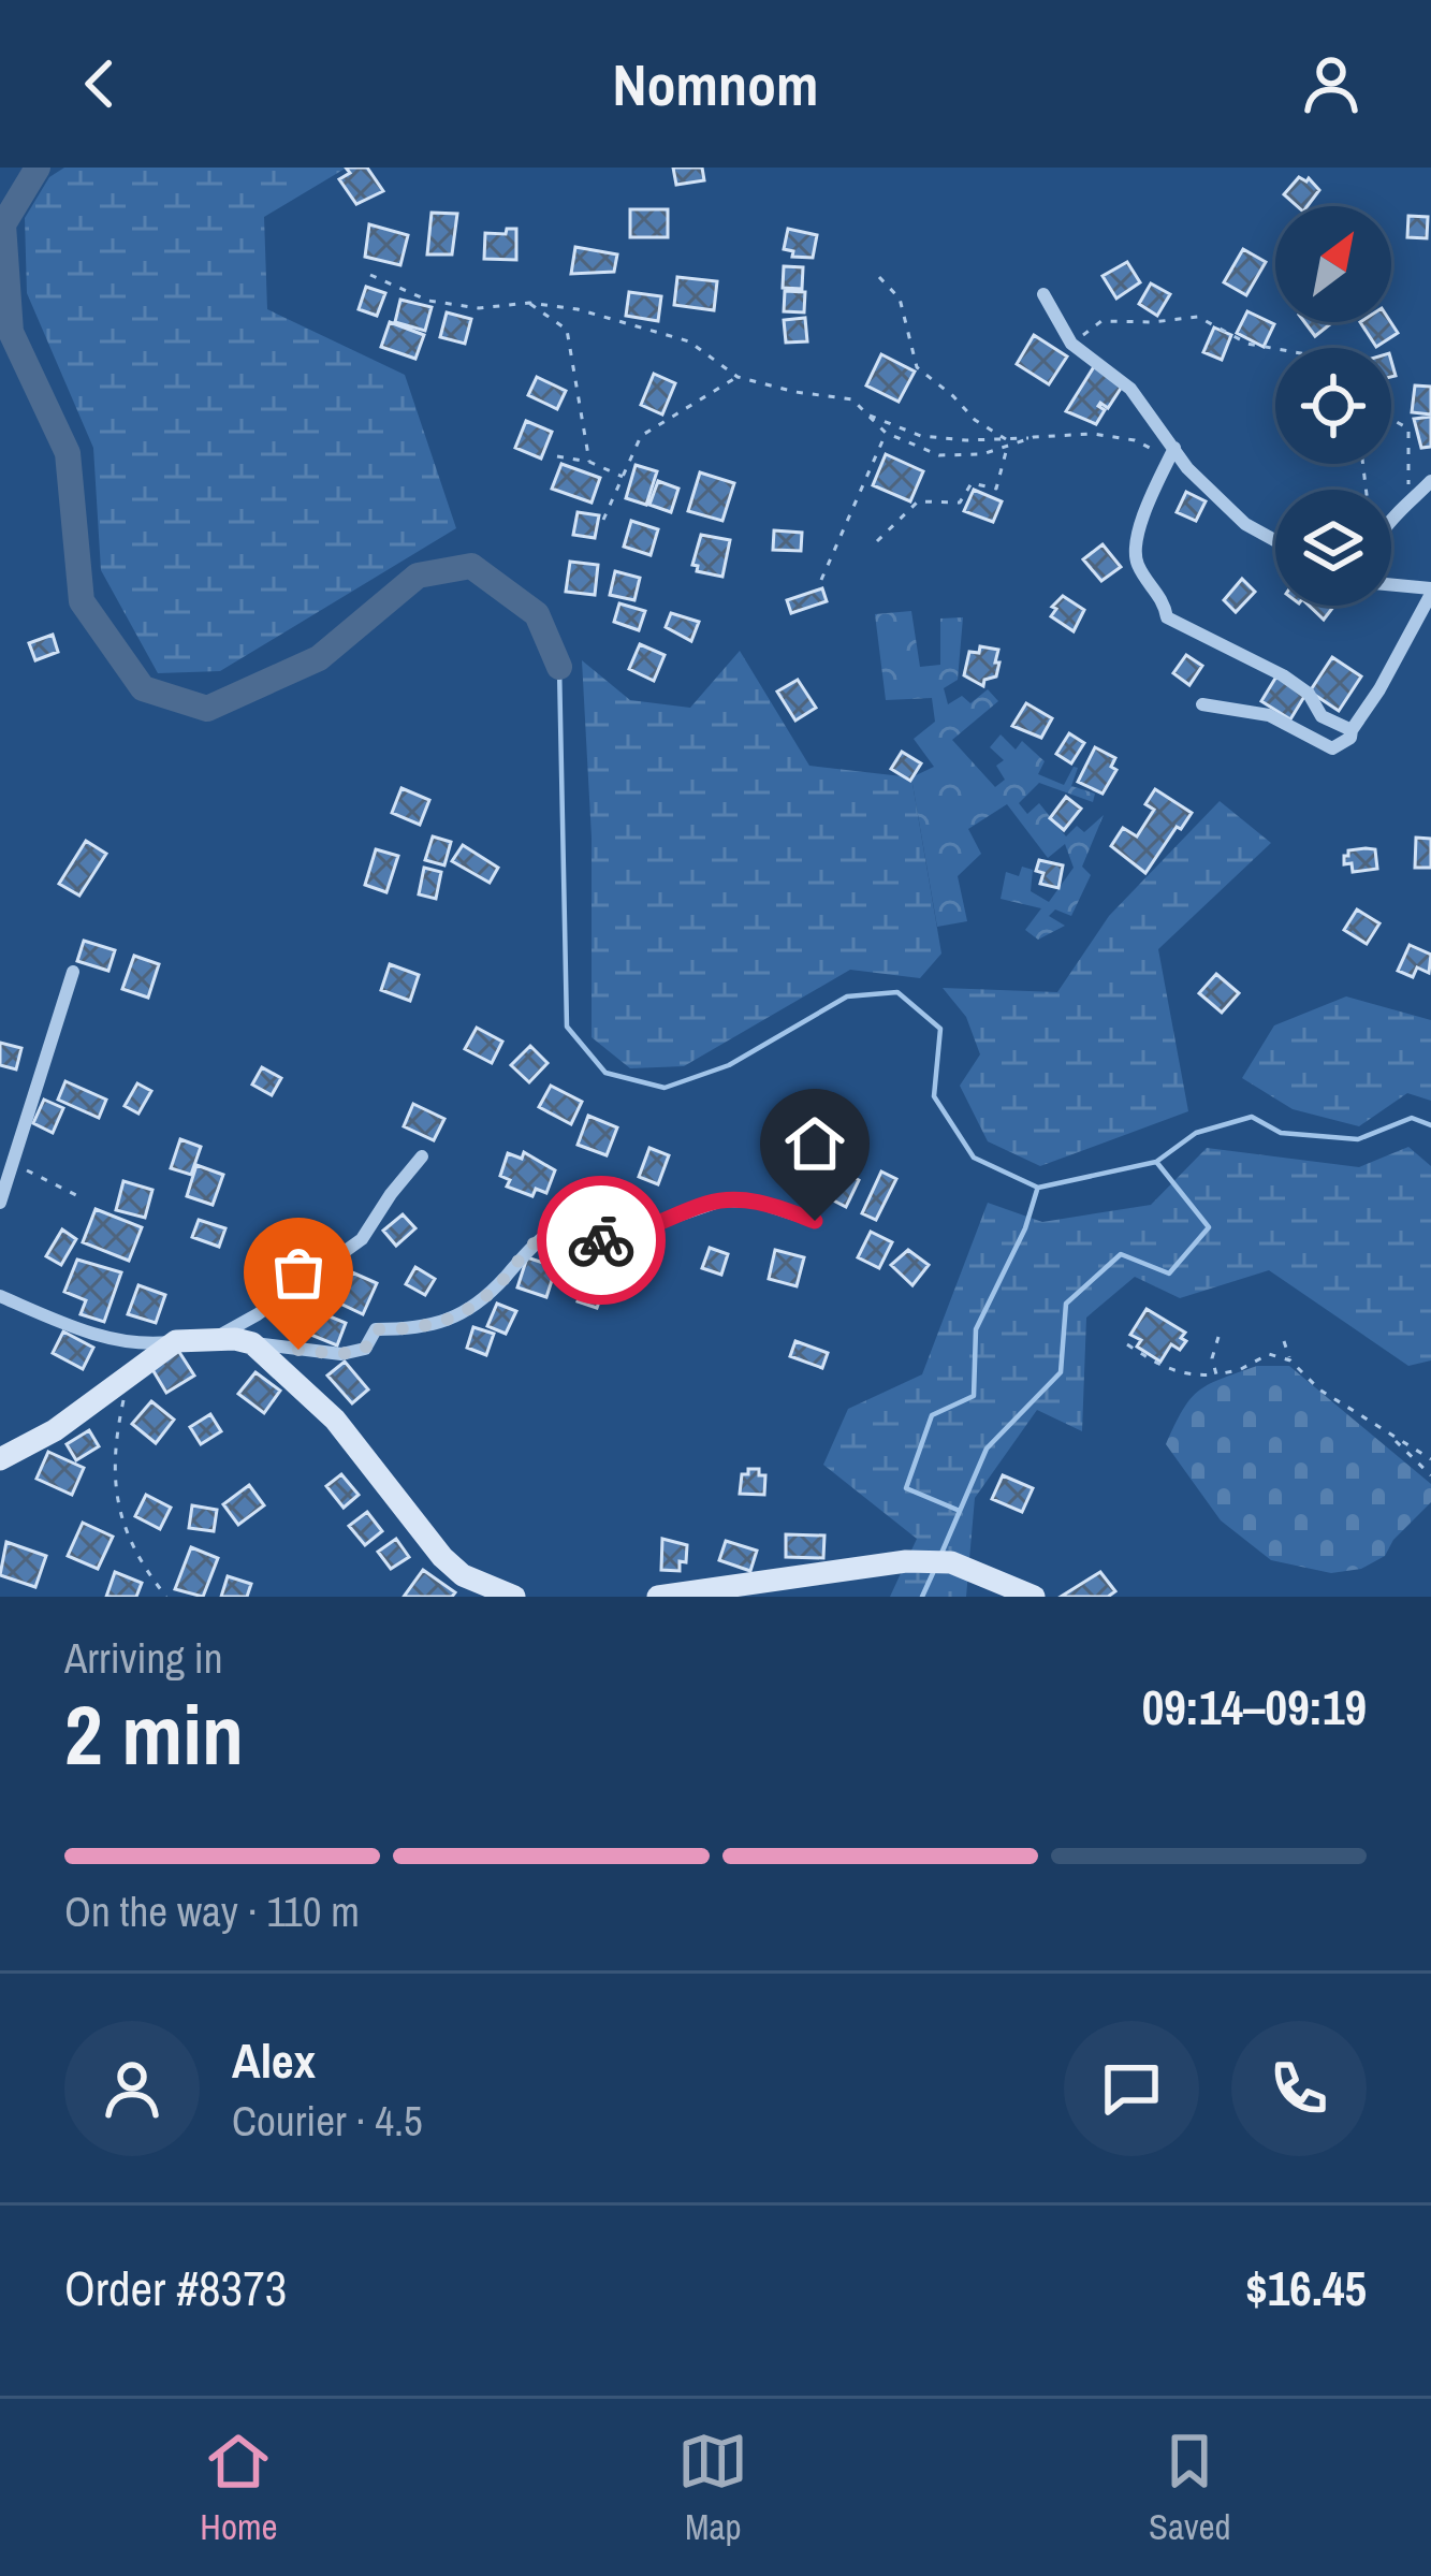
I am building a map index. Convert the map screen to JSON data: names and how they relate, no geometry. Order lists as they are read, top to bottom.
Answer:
{
  "north": "top right",
  "page": {
    "header": "Nomnom",
    "heading": ["2 min", "Arriving in", "09:14–09:19"],
    "panel": [
      "Alex",
      "Courier · 4.5",
      "Order #8373",
      "$16.45"
    ],
    "bar": "On the way · 110 m",
    "tabs": ["Home", "Map", "Saved"]
  }
}
